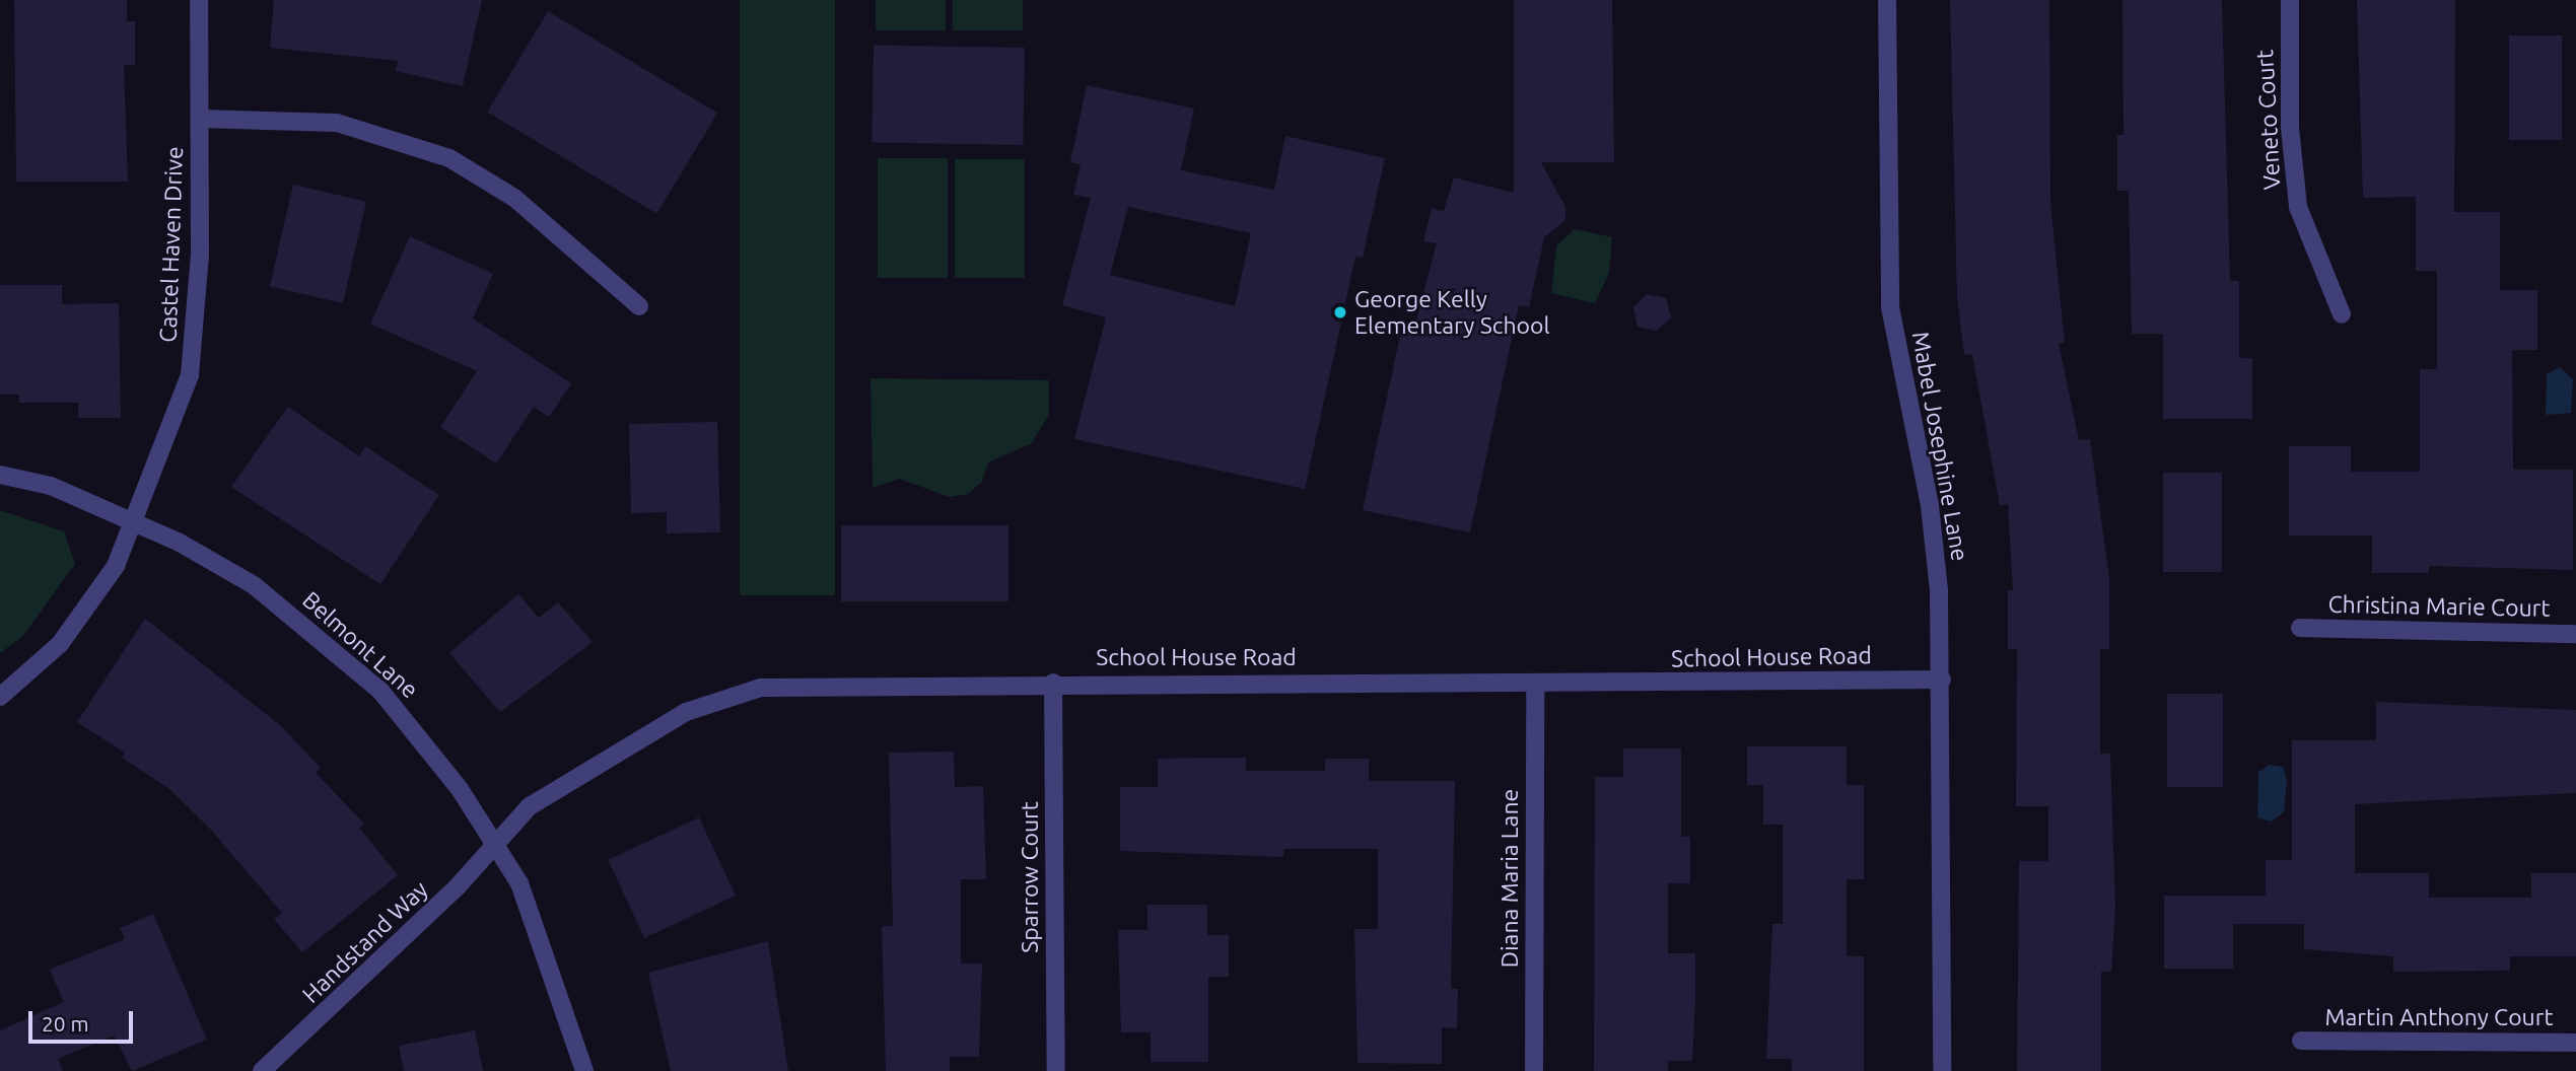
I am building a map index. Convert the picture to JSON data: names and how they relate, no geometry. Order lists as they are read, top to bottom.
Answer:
{
  "streets": {
    "street": [
      "Veneto Court",
      "Castel Haven Drive",
      "Mabel Josephine Lane",
      "Christina Marie Court",
      "Belmont Lane",
      "School House Road",
      "Sparrow Court",
      "Diana Maria Lane",
      "Handstand Way",
      "Martin Anthony Court"
    ]
  },
  "crossings": [
    ["Castel Haven Drive", "Belmont Lane"],
    ["Mabel Josephine Lane", "School House Road"],
    ["Belmont Lane", "School House Road"],
    ["Belmont Lane", "Handstand Way"],
    ["School House Road", "Sparrow Court"],
    ["School House Road", "Diana Maria Lane"],
    ["School House Road", "Handstand Way"]
  ],
  "places": ["George Kelly Elementary School"],
  "scale_bar": "20 m"
}
